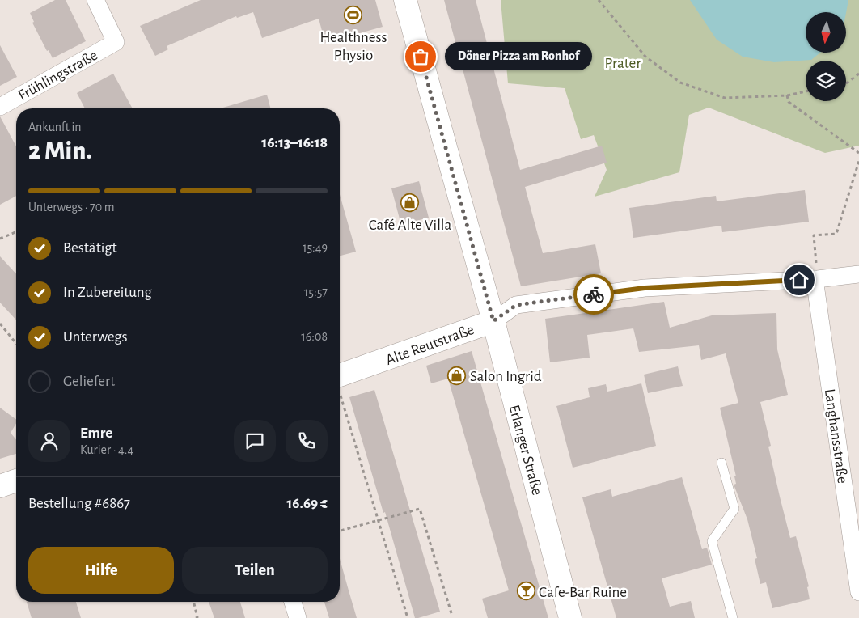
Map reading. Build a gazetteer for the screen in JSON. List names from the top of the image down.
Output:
{
  "streets": {
    "main road": ["Alte Reutstraße", "Erlanger Straße"],
    "street": ["Frühlingstraße", "Langhansstraße"]
  },
  "crossings": [
    ["Alte Reutstraße", "Langhansstraße"],
    ["Alte Reutstraße", "Erlanger Straße"]
  ],
  "parks": ["Prater"],
  "places": {
    "sports": ["Healthness Physio"],
    "other": ["Döner Pizza am Ronhof"],
    "shop": ["Café Alte Villa", "Salon Ingrid"],
    "bar": ["Cafe-Bar Ruine"]
  },
  "north": "bottom",
  "page": {
    "bubble": "Döner Pizza am Ronhof",
    "heading": ["2 Min.", "Ankunft in", "16:13–16:18"],
    "panel": [
      "Emre",
      "Kurier · 4.4",
      "Bestellung #6867",
      "16.69 €"
    ],
    "bar": "Unterwegs · 70 m",
    "list": [
      ["Bestätigt", "15:49"],
      ["In Zubereitung", "15:57"],
      ["Unterwegs", "16:08"],
      "Geliefert"
    ],
    "buttons": ["Hilfe", "Teilen"]
  }
}
